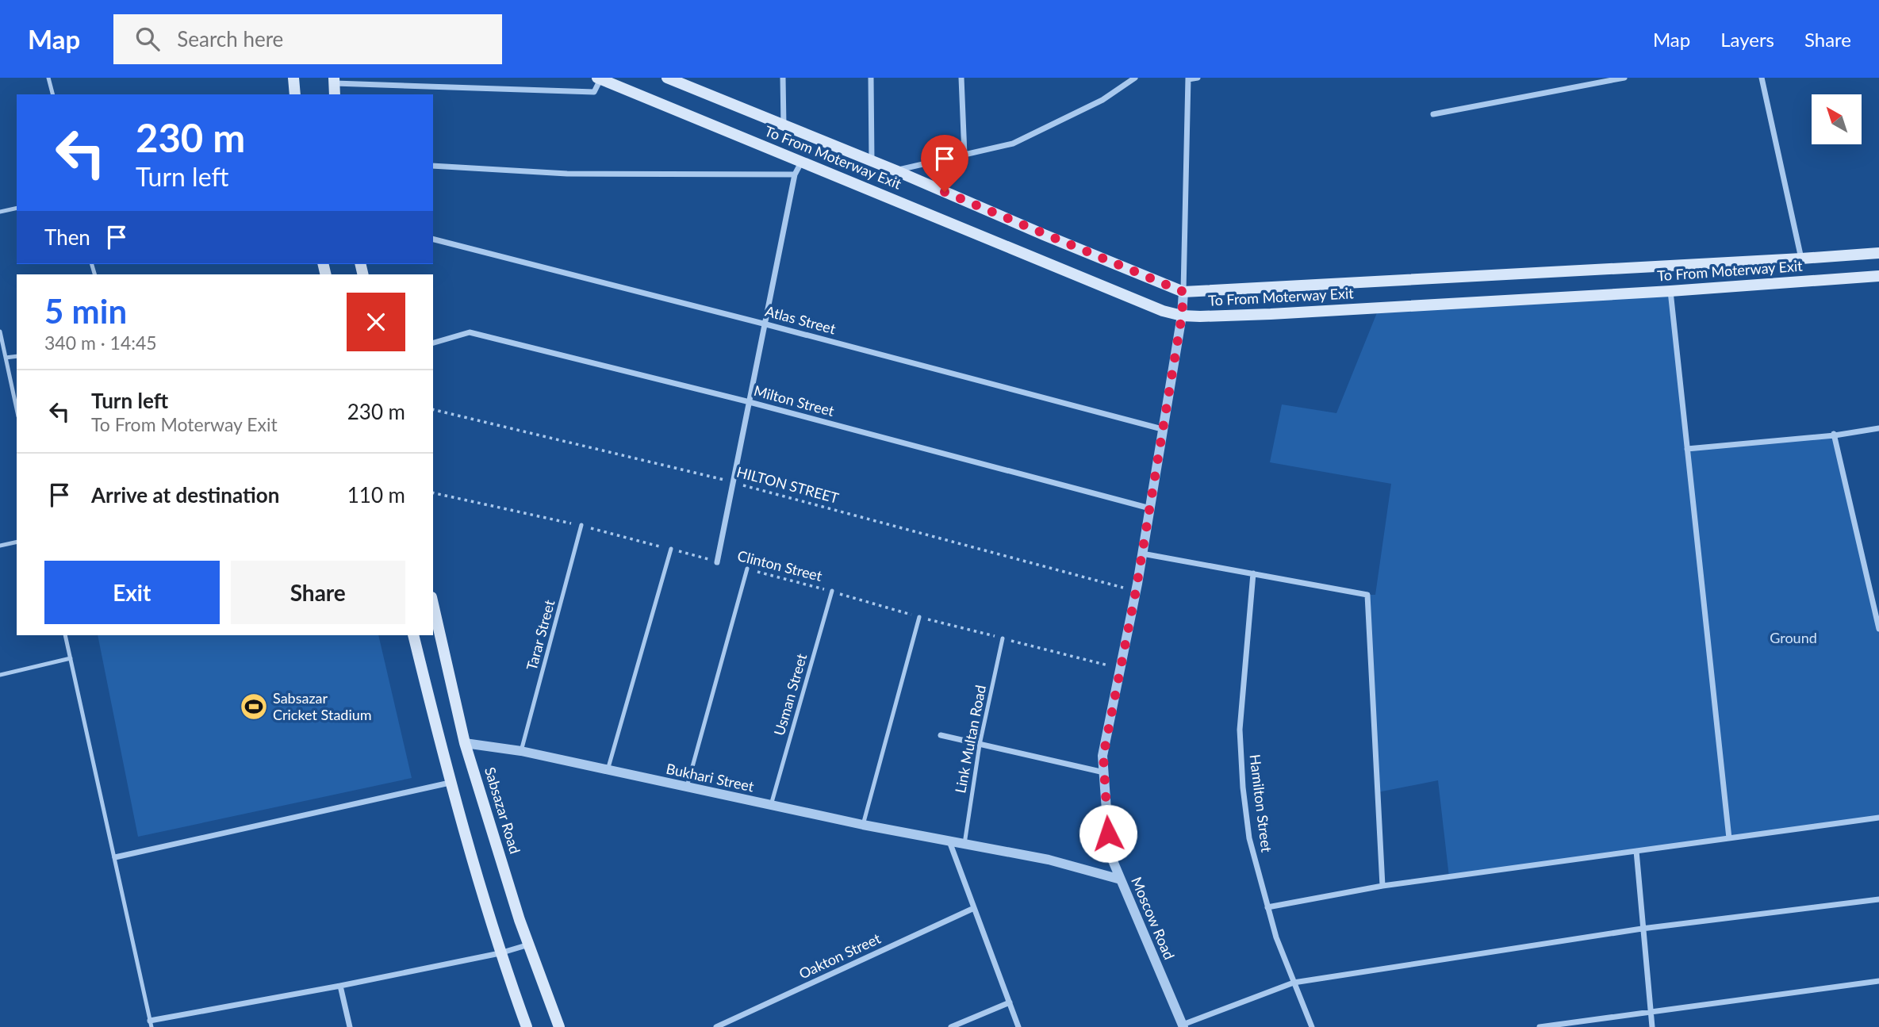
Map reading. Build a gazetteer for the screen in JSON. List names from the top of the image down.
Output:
{
  "streets": {
    "main road": ["To From Moterway Exit", "Sabsazar Road"],
    "street": [
      "Atlas Street",
      "Milton Street",
      "Bukhari Street",
      "Hamilton Street",
      "Moscow Road",
      "Oakton Street"
    ],
    "lane": ["Tarar Street", "Usman Street", "Link Multan Road"],
    "path": ["HILTON STREET", "Clinton Street"]
  },
  "crossings": [
    ["To From Moterway Exit", "Moscow Road"],
    ["Atlas Street", "Moscow Road"],
    ["Milton Street", "Moscow Road"],
    ["HILTON STREET", "Moscow Road"],
    ["Clinton Street", "Tarar Street"],
    ["Clinton Street", "Usman Street"],
    ["Clinton Street", "Link Multan Road"],
    ["Clinton Street", "Moscow Road"],
    ["Tarar Street", "Bukhari Street"],
    ["Usman Street", "Bukhari Street"],
    ["Link Multan Road", "Bukhari Street"],
    ["Bukhari Street", "Sabsazar Road"],
    ["Bukhari Street", "Moscow Road"]
  ],
  "parks": ["Ground"],
  "places": {
    "sports": ["Sabsazar Cricket Stadium"]
  },
  "north": "top left",
  "page": {
    "header": "Map",
    "search": "Search here",
    "nav": ["Map", "Layers", "Share"],
    "turn": ["230 m", "Turn left"],
    "then": "Then",
    "heading": ["5 min", "340 m · 14:45"],
    "list": [
      {
        "name": "Turn left",
        "note": "To From Moterway Exit",
        "value": "230 m"
      },
      {
        "name": "Arrive at destination",
        "value": "110 m"
      }
    ],
    "buttons": ["Exit", "Share"]
  }
}
